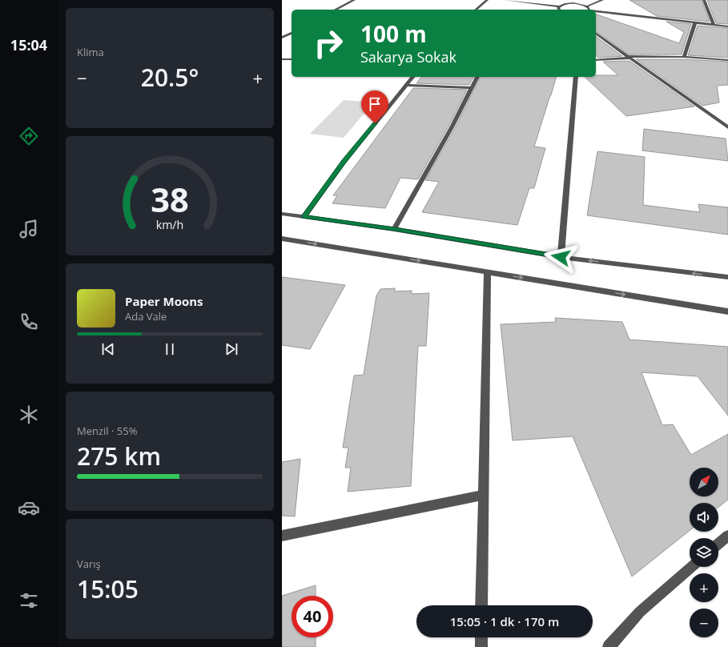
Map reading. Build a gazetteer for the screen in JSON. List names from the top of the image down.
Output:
{
  "north": "top right",
  "page": {
    "tabs": "15:04",
    "tile": [
      "Klima",
      ["Menzil · 55%", "275 km"],
      ["Varış", "15:05"]
    ],
    "turn": ["100 m", "Sakarya Sokak"],
    "heat": ["−", "20.5°", "+"],
    "song": ["Paper Moons", "Ada Vale"],
    "map_buttons": ["+", "−"],
    "limit": "40",
    "trip": "15:05 · 1 dk · 170 m",
    "gauge": ["38", "km/h"]
  }
}
